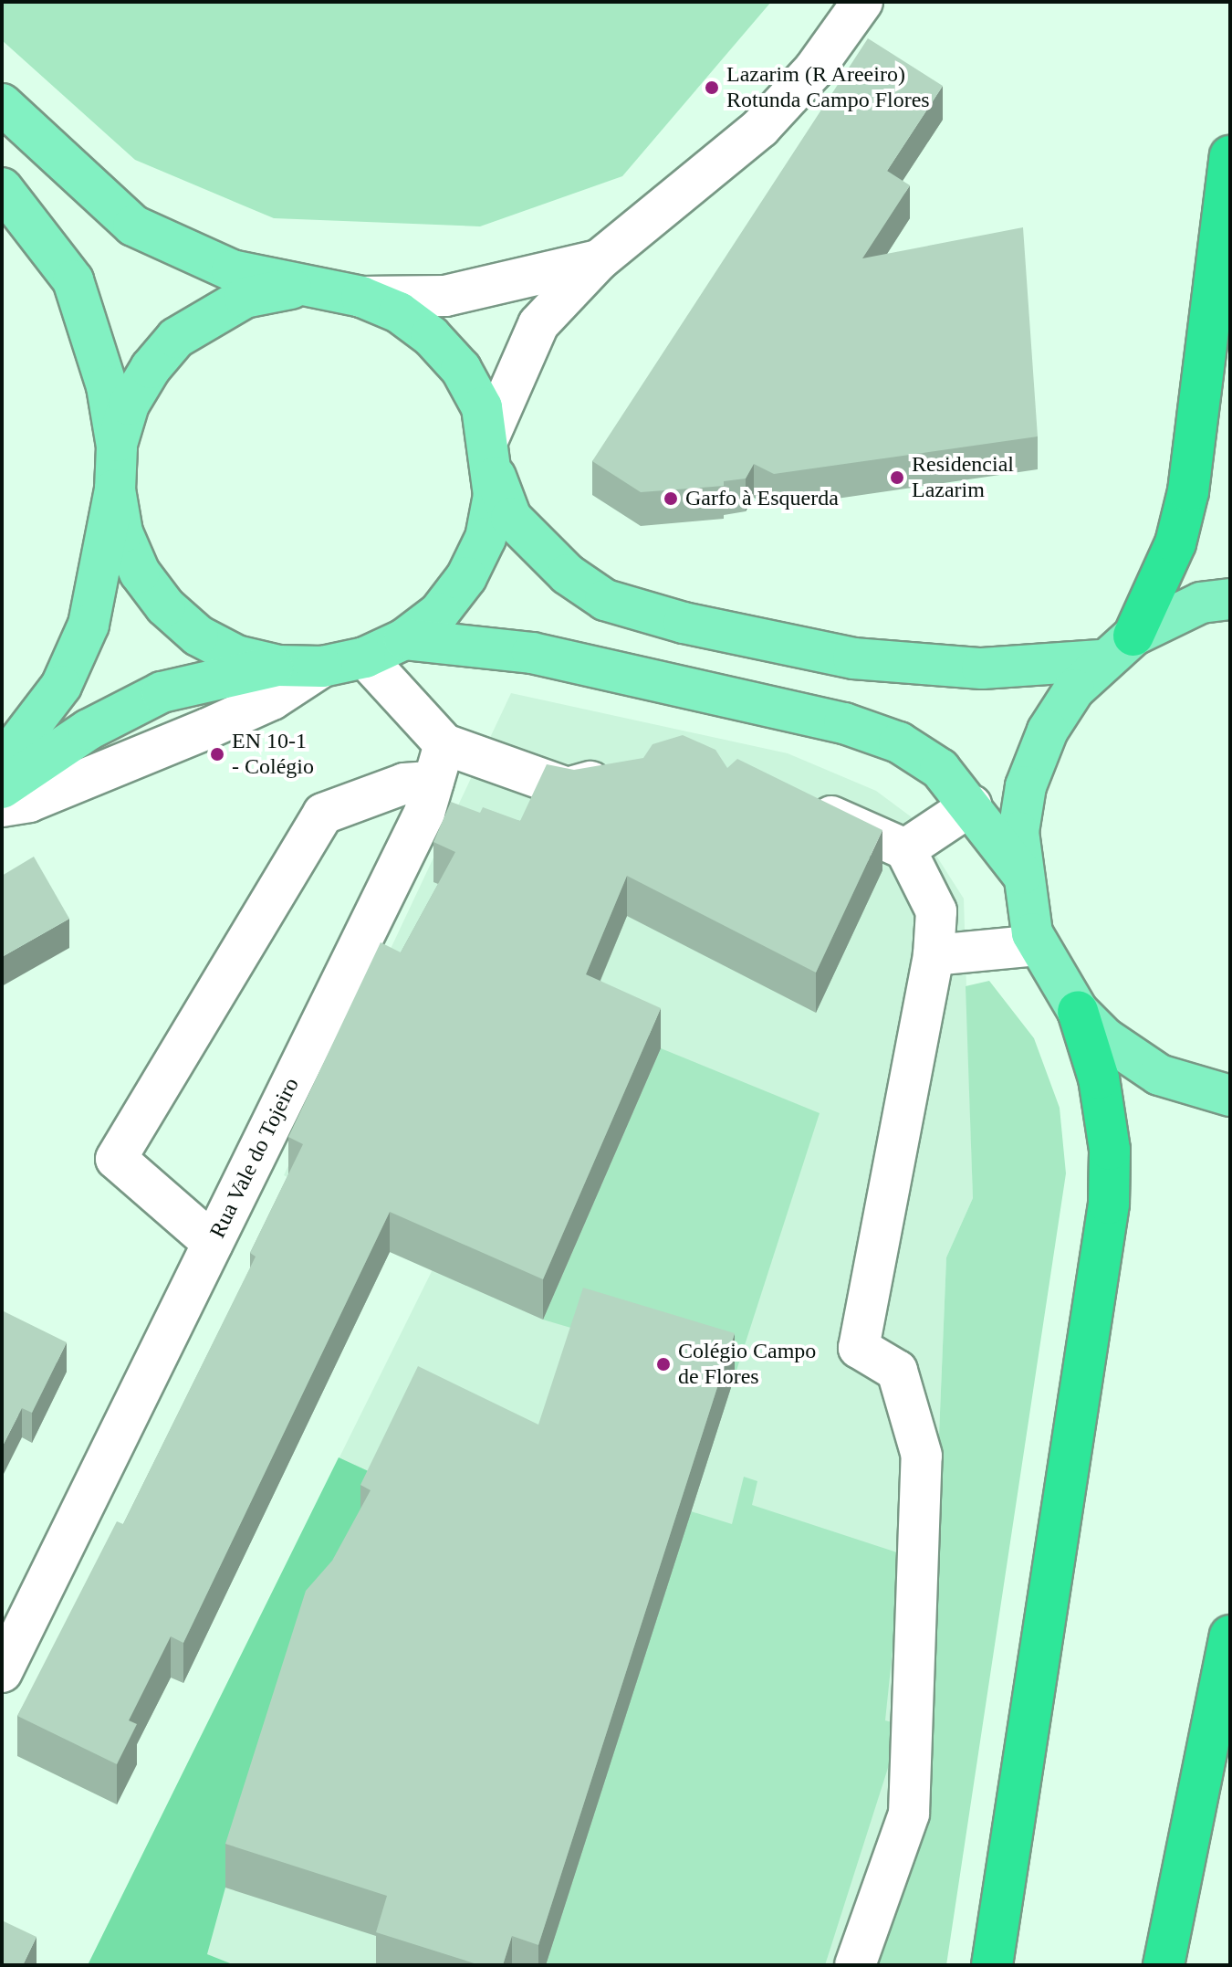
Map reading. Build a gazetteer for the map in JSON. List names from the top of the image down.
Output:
{
  "streets": {
    "street": ["Rua Vale do Tojeiro"]
  },
  "places": [
    "Lazarim (R Areeiro) Rotunda Campo Flores",
    "Residencial Lazarim",
    "Garfo à Esquerda",
    "EN 10-1 - Colégio",
    "Colégio Campo de Flores"
  ]
}
